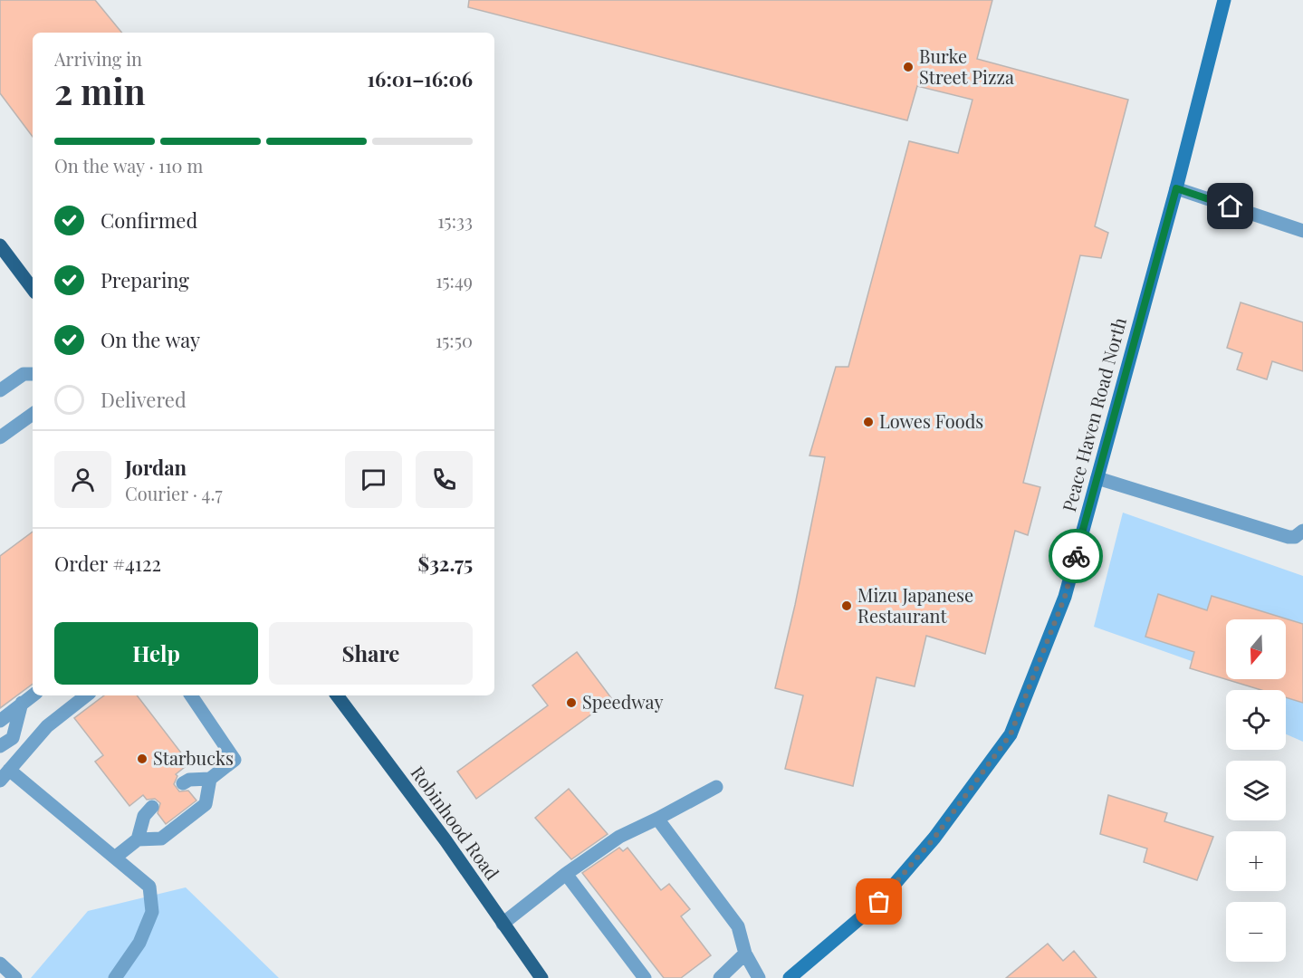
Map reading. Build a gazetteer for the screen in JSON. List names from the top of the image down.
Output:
{
  "streets": {
    "main road": ["Peace Haven Road North", "Robinhood Road"]
  },
  "places": [
    "Burke Street Pizza",
    "Lowes Foods",
    "Mizu Japanese Restaurant",
    "Speedway",
    "Starbucks"
  ],
  "north": "bottom",
  "page": {
    "heading": ["2 min", "Arriving in", "16:01–16:06"],
    "panel": [
      "Jordan",
      "Courier · 4.7",
      "Order #4122",
      "$32.75"
    ],
    "bar": "On the way · 110 m",
    "list": [
      ["Confirmed", "15:33"],
      ["Preparing", "15:49"],
      ["On the way", "15:50"],
      "Delivered"
    ],
    "buttons": ["Help", "Share"],
    "map_buttons": ["+", "−"]
  }
}
